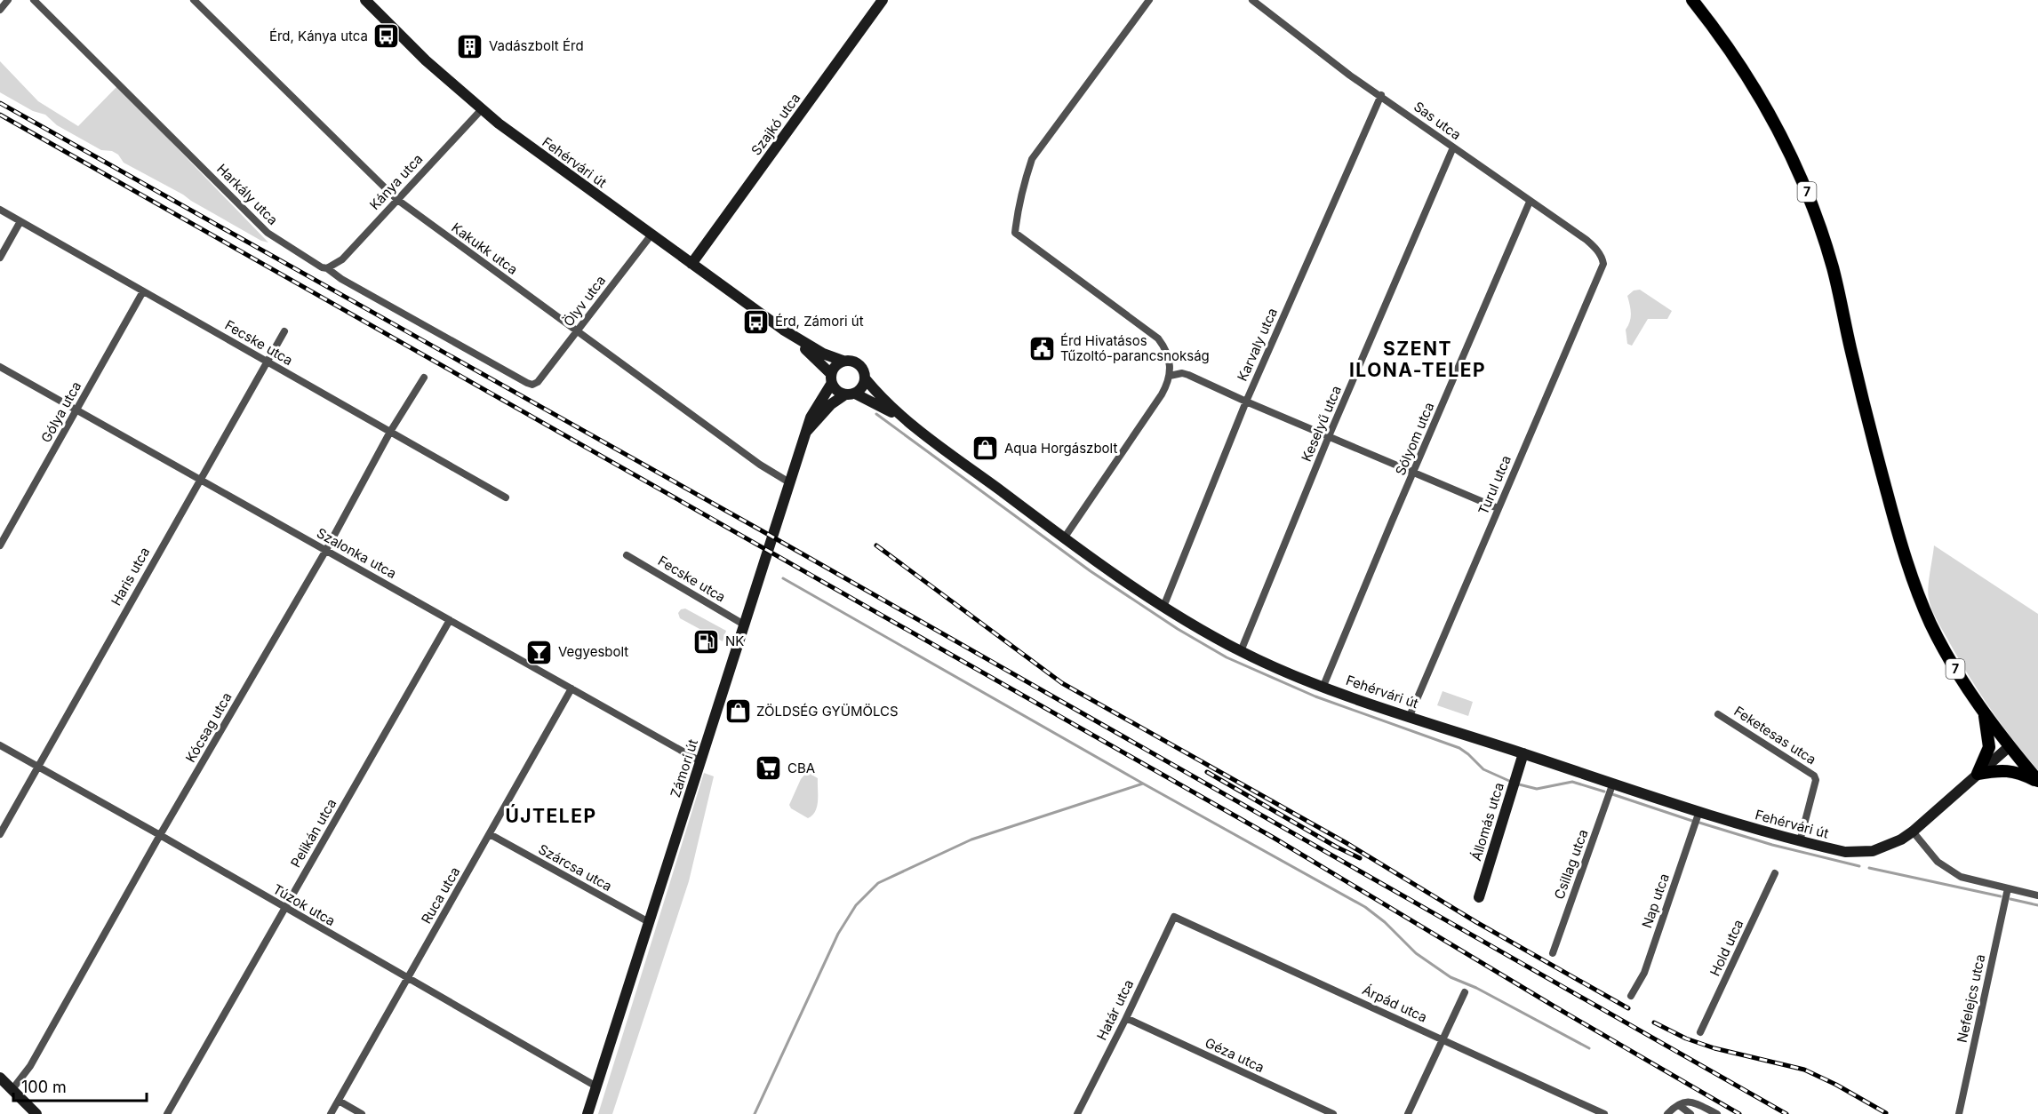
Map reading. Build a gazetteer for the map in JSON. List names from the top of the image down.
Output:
{
  "streets": {
    "main road": [
      "Szajkó utca",
      "Fehérvári út",
      "7",
      "Zámori út",
      "Állomás utca"
    ],
    "street": [
      "Sas utca",
      "Kánya utca",
      "Harkály utca",
      "Kakukk utca",
      "Ölyv utca",
      "Fecske utca",
      "Karvaly utca",
      "Gólya utca",
      "Keselyű utca",
      "Sólyom utca",
      "Turul utca",
      "Szalonka utca",
      "Haris utca",
      "Kócsag utca",
      "Feketesas utca",
      "Pelikán utca",
      "Csillag utca",
      "Szárcsa utca",
      "Ruca utca",
      "Nap utca",
      "Túzok utca",
      "Hold utca",
      "Nefelejcs utca",
      "Árpád utca",
      "Határ utca",
      "Géza utca"
    ]
  },
  "crossings": [
    ["Sas utca", "Karvaly utca"],
    ["Sas utca", "Keselyű utca"],
    ["Sas utca", "Sólyom utca"],
    ["Sas utca", "Turul utca"],
    ["Szajkó utca", "Fehérvári út"],
    ["Fehérvári út", "Kánya utca"],
    ["Fehérvári út", "7"],
    ["Fehérvári út", "Ölyv utca"],
    ["Fehérvári út", "Karvaly utca"],
    ["Fehérvári út", "Keselyű utca"],
    ["Fehérvári út", "Sólyom utca"],
    ["Fehérvári út", "Turul utca"],
    ["Fehérvári út", "Feketesas utca"],
    ["Fehérvári út", "Zámori út"],
    ["Fehérvári út", "Állomás utca"],
    ["Fehérvári út", "Csillag utca"],
    ["Fehérvári út", "Nap utca"],
    ["Kánya utca", "Harkály utca"],
    ["Kánya utca", "Kakukk utca"],
    ["Harkály utca", "Ölyv utca"],
    ["Kakukk utca", "Ölyv utca"],
    ["Kakukk utca", "Zámori út"],
    ["Fecske utca", "Gólya utca"],
    ["Fecske utca", "Haris utca"],
    ["Fecske utca", "Kócsag utca"],
    ["Fecske utca", "Zámori út"],
    ["Gólya utca", "Szalonka utca"],
    ["Szalonka utca", "Haris utca"],
    ["Szalonka utca", "Kócsag utca"],
    ["Szalonka utca", "Zámori út"],
    ["Szalonka utca", "Pelikán utca"],
    ["Szalonka utca", "Ruca utca"],
    ["Haris utca", "Túzok utca"],
    ["Kócsag utca", "Túzok utca"],
    ["Zámori út", "Szárcsa utca"],
    ["Zámori út", "Túzok utca"],
    ["Pelikán utca", "Túzok utca"],
    ["Szárcsa utca", "Ruca utca"],
    ["Ruca utca", "Túzok utca"],
    ["Árpád utca", "Határ utca"],
    ["Határ utca", "Géza utca"]
  ],
  "districts": ["SZENT ILONA-TELEP", "ÚJTELEP"],
  "places": {
    "bus stop": ["Érd, Kánya utca", "Érd, Zámori út"],
    "building": ["Vadászbolt Érd"],
    "public building": ["Érd Hivatásos Tűzoltó-parancsnokság"],
    "shop": ["Aqua Horgászbolt", "ZÖLDSÉG GYÜMÖLCS"],
    "fuel station": ["NK"],
    "bar": ["Vegyesbolt"],
    "supermarket": ["CBA"]
  },
  "scale_bar": "100 m"
}
